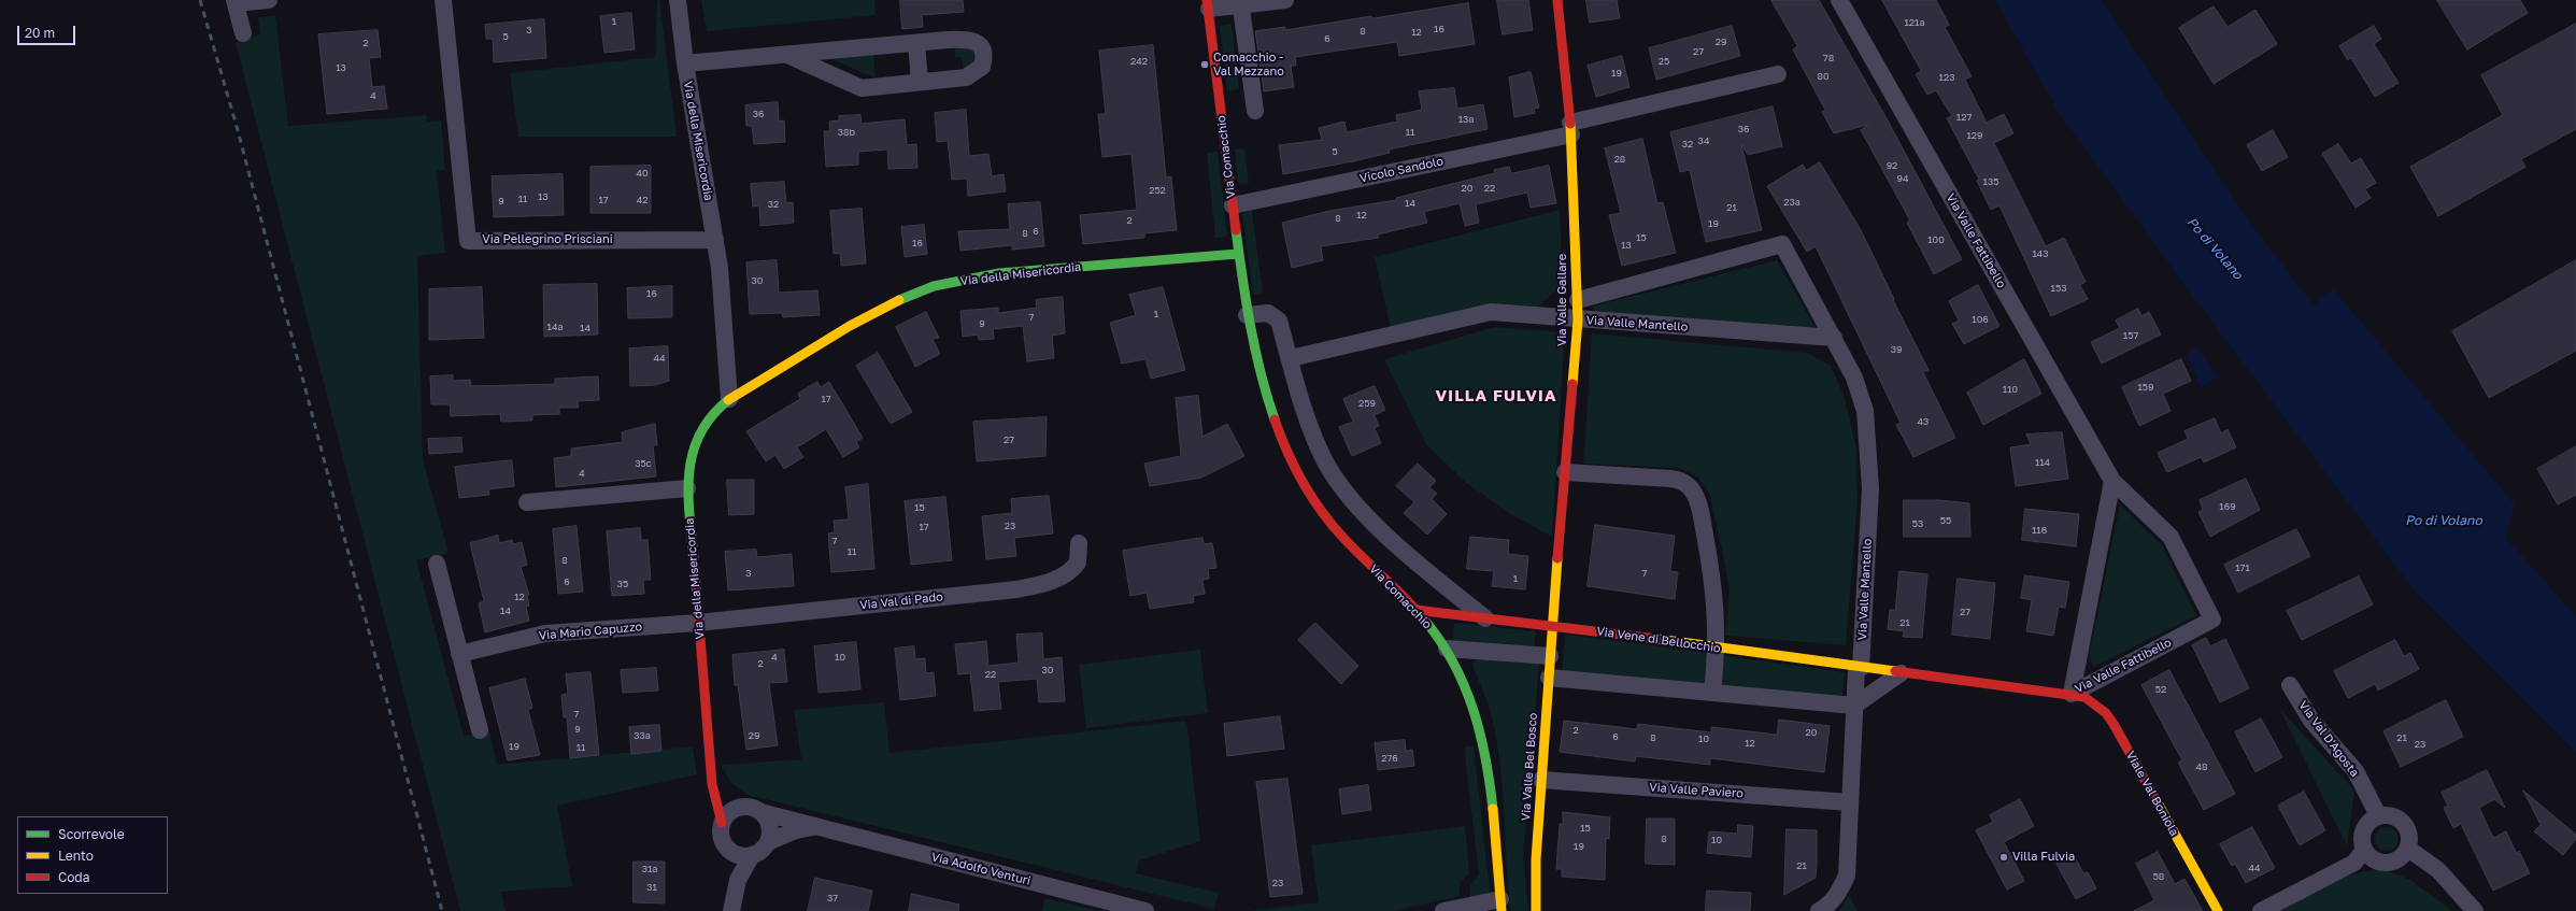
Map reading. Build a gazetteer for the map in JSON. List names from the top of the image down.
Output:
{
  "streets": {
    "street": [
      "Via della Misericordia",
      "Via Comacchio",
      "Vicolo Sandolo",
      "Via Pellegrino Prisciani",
      "Via Valle Fattibello",
      "Via Valle Gallare",
      "Via Valle Mantello",
      "Via Val di Pado",
      "Via Mario Capuzzo",
      "Via Vene di Bellocchio",
      "Via Val D'Agosta",
      "Via Valle Bel Bosco",
      "Via Valle Paviero",
      "Viale Val Boniola",
      "Via Adolfo Venturi"
    ]
  },
  "crossings": [
    ["Via della Misericordia", "Via Comacchio"],
    ["Via della Misericordia", "Via Pellegrino Prisciani"],
    ["Via della Misericordia", "Via Val di Pado"],
    ["Via della Misericordia", "Via Mario Capuzzo"],
    ["Via della Misericordia", "Via Adolfo Venturi"],
    ["Via Comacchio", "Vicolo Sandolo"],
    ["Via Comacchio", "Via Vene di Bellocchio"],
    ["Vicolo Sandolo", "Via Valle Gallare"],
    ["Via Valle Fattibello", "Via Vene di Bellocchio"],
    ["Via Valle Fattibello", "Viale Val Boniola"],
    ["Via Valle Gallare", "Via Valle Mantello"],
    ["Via Valle Gallare", "Via Vene di Bellocchio"],
    ["Via Valle Gallare", "Via Valle Bel Bosco"],
    ["Via Valle Mantello", "Via Vene di Bellocchio"],
    ["Via Val di Pado", "Via Mario Capuzzo"],
    ["Via Vene di Bellocchio", "Via Valle Bel Bosco"],
    ["Via Vene di Bellocchio", "Viale Val Boniola"],
    ["Via Valle Bel Bosco", "Via Valle Paviero"]
  ],
  "districts": ["VILLA FULVIA"],
  "water": ["Po di Volano"],
  "places": ["Comacchio - Val Mezzano", "Villa Fulvia"],
  "house_numbers": [
    "1",
    "121a",
    "16",
    "3",
    "8",
    "12",
    "5",
    "6",
    "29",
    "2",
    "27",
    "78",
    "242",
    "25",
    "13",
    "19",
    "80",
    "123",
    "4",
    "36",
    "127",
    "13a",
    "36",
    "38b",
    "11",
    "129",
    "34",
    "32",
    "5",
    "28",
    "92",
    "40",
    "94",
    "135",
    "20",
    "22",
    "252",
    "13",
    "11",
    "17",
    "42",
    "9",
    "23a",
    "14",
    "32",
    "21",
    "12",
    "8",
    "2",
    "19",
    "6",
    "8",
    "15",
    "100",
    "16",
    "13",
    "143",
    "30",
    "153",
    "16",
    "1",
    "7",
    "106",
    "9",
    "14a",
    "14",
    "157",
    "39",
    "44",
    "159",
    "110",
    "17",
    "259",
    "43",
    "27",
    "114",
    "35c",
    "4",
    "169",
    "15",
    "55",
    "53",
    "23",
    "17",
    "116",
    "7",
    "11",
    "8",
    "171",
    "3",
    "7",
    "1",
    "6",
    "35",
    "12",
    "14",
    "27",
    "21",
    "4",
    "10",
    "2",
    "30",
    "22",
    "52",
    "7",
    "9",
    "2",
    "20",
    "33a",
    "29",
    "6",
    "8",
    "21",
    "10",
    "12",
    "23",
    "19",
    "11",
    "276",
    "48",
    "15",
    "8",
    "10",
    "19",
    "21",
    "44",
    "31a",
    "58",
    "23",
    "31",
    "37"
  ],
  "legend": ["Scorrevole", "Lento", "Coda"],
  "scale_bar": "20 m"
}
